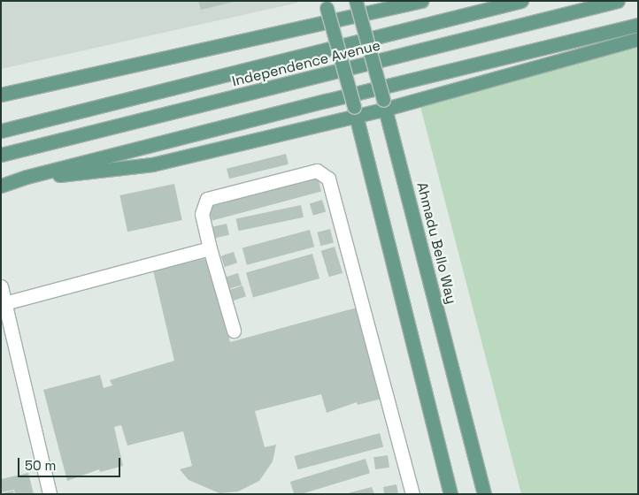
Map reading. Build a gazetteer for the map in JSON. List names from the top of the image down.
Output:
{
  "streets": {
    "main road": ["Independence Avenue", "Ahmadu Bello Way"]
  },
  "scale_bar": "50 m"
}
